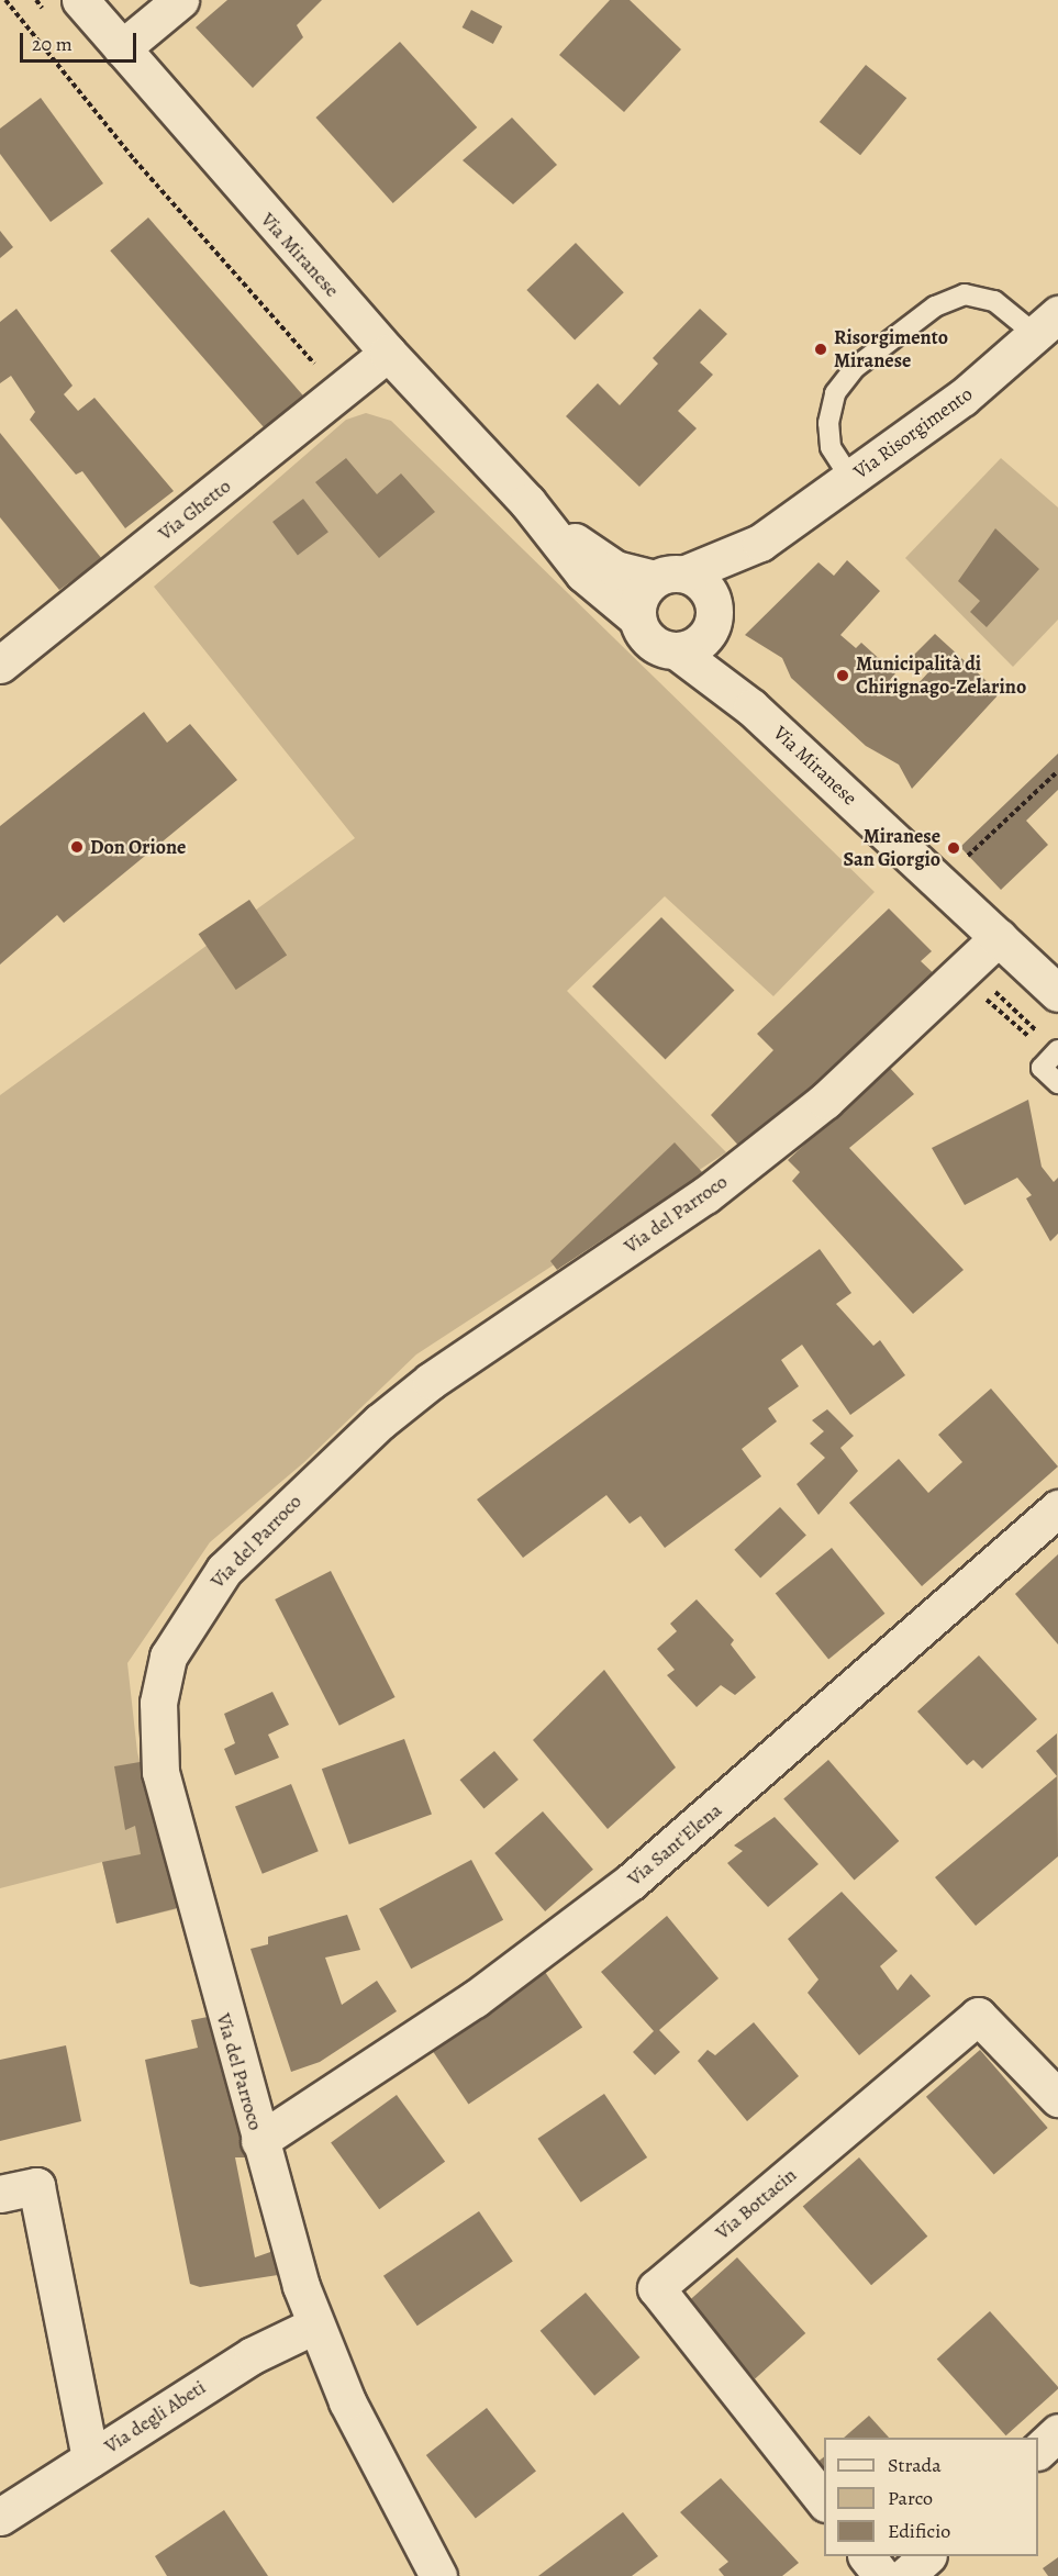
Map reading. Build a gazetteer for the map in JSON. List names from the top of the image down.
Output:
{
  "streets": {
    "street": [
      "Via Miranese",
      "Via Risorgimento",
      "Via Ghetto",
      "Via del Parroco",
      "Via Sant'Elena",
      "Via Bottacin",
      "Via degli Abeti"
    ]
  },
  "crossings": [
    ["Via Miranese", "Via Risorgimento"],
    ["Via Miranese", "Via Ghetto"],
    ["Via Miranese", "Via del Parroco"],
    ["Via del Parroco", "Via Sant'Elena"],
    ["Via del Parroco", "Via degli Abeti"]
  ],
  "places": [
    "Risorgimento Miranese",
    "Municipalità di Chirignago-Zelarino",
    "Don Orione",
    "Miranese San Giorgio"
  ],
  "legend": ["Strada", "Parco", "Edificio"],
  "scale_bar": "20 m"
}
